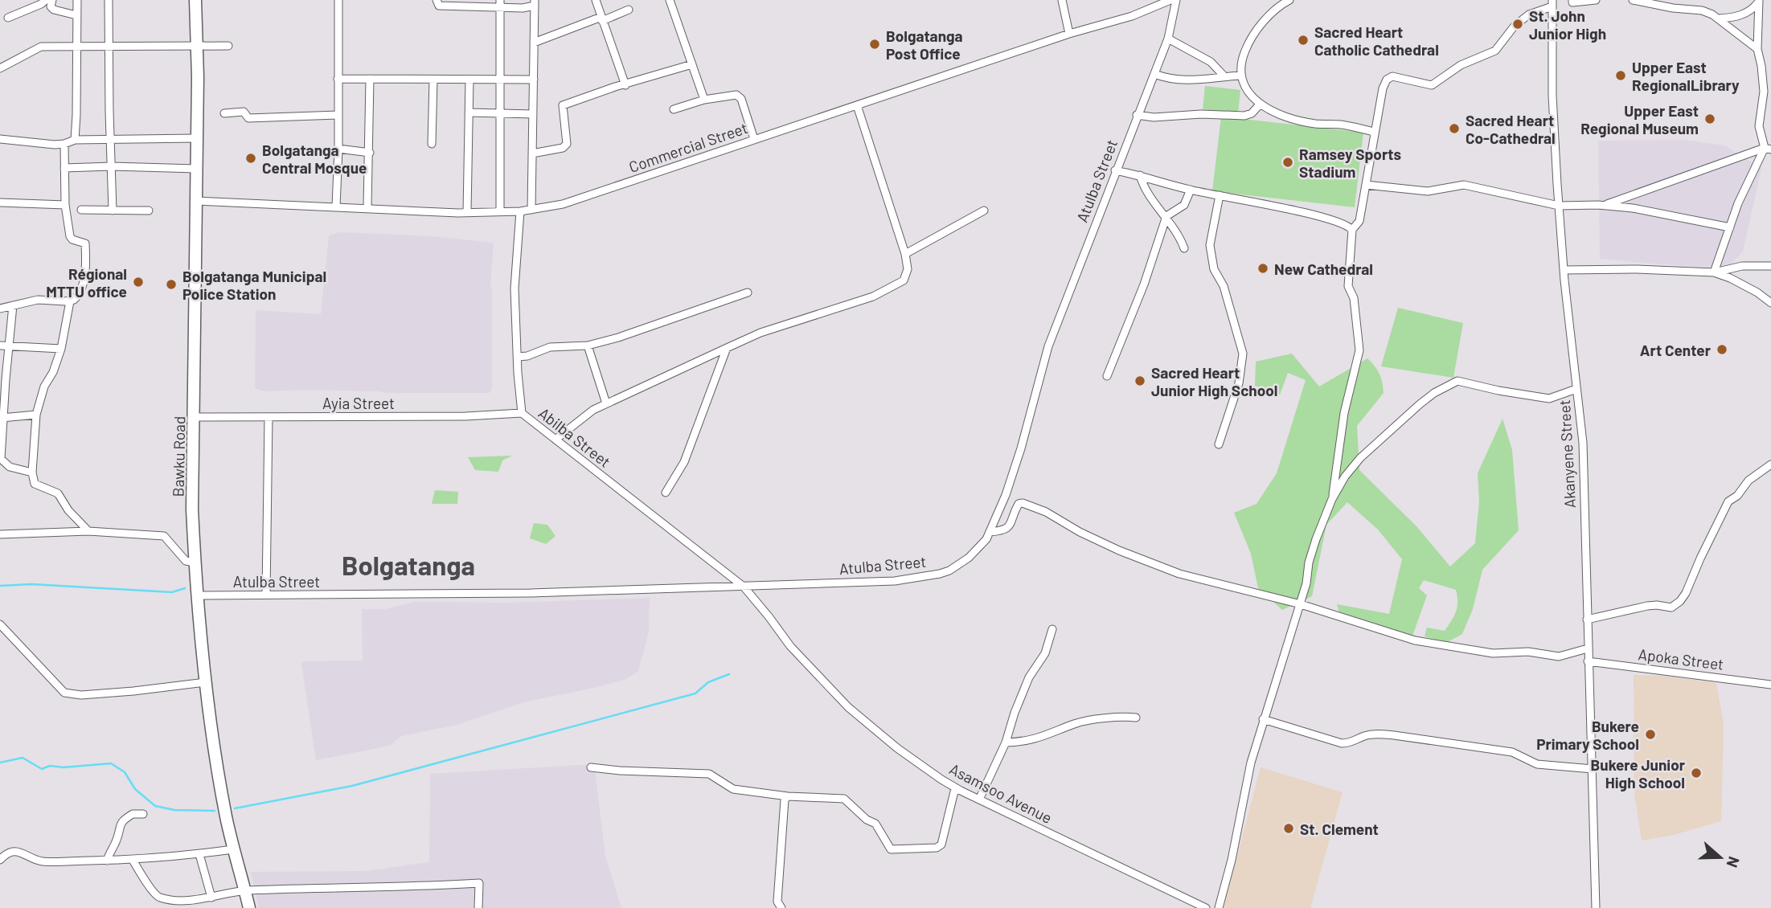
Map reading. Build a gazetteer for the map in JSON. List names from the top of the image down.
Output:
{
  "streets": {
    "highway": ["Bawku Road"],
    "street": [
      "Commercial Street",
      "Atulba Street",
      "Ayia Street",
      "Abilba Street",
      "Akanyene Street",
      "Apoka Street",
      "Asamsoo Avenue"
    ]
  },
  "crossings": [
    ["Commercial Street", "Abilba Street"],
    ["Commercial Street", "Bawku Road"],
    ["Atulba Street", "Abilba Street"],
    ["Atulba Street", "Bawku Road"],
    ["Atulba Street", "Asamsoo Avenue"],
    ["Ayia Street", "Abilba Street"],
    ["Ayia Street", "Bawku Road"],
    ["Abilba Street", "Asamsoo Avenue"],
    ["Akanyene Street", "Apoka Street"]
  ],
  "districts": ["Bolgatanga"],
  "places": [
    "St. John Junior High",
    "Sacred Heart Catholic Cathedral",
    "Bolgatanga Post Office",
    "Upper East RegionalLibrary",
    "Upper East Regional Museum",
    "Sacred Heart Co-Cathedral",
    "Bolgatanga Central Mosque",
    "Ramsey Sports Stadium",
    "New Cathedral",
    "Régional MTTU office",
    "Bolgatanga Municipal Police Station",
    "Art Center",
    "Sacred Heart Junior High School",
    "Bukere Primary School",
    "Bukere Junior High School",
    "St. Clement"
  ],
  "north": "right"
}
